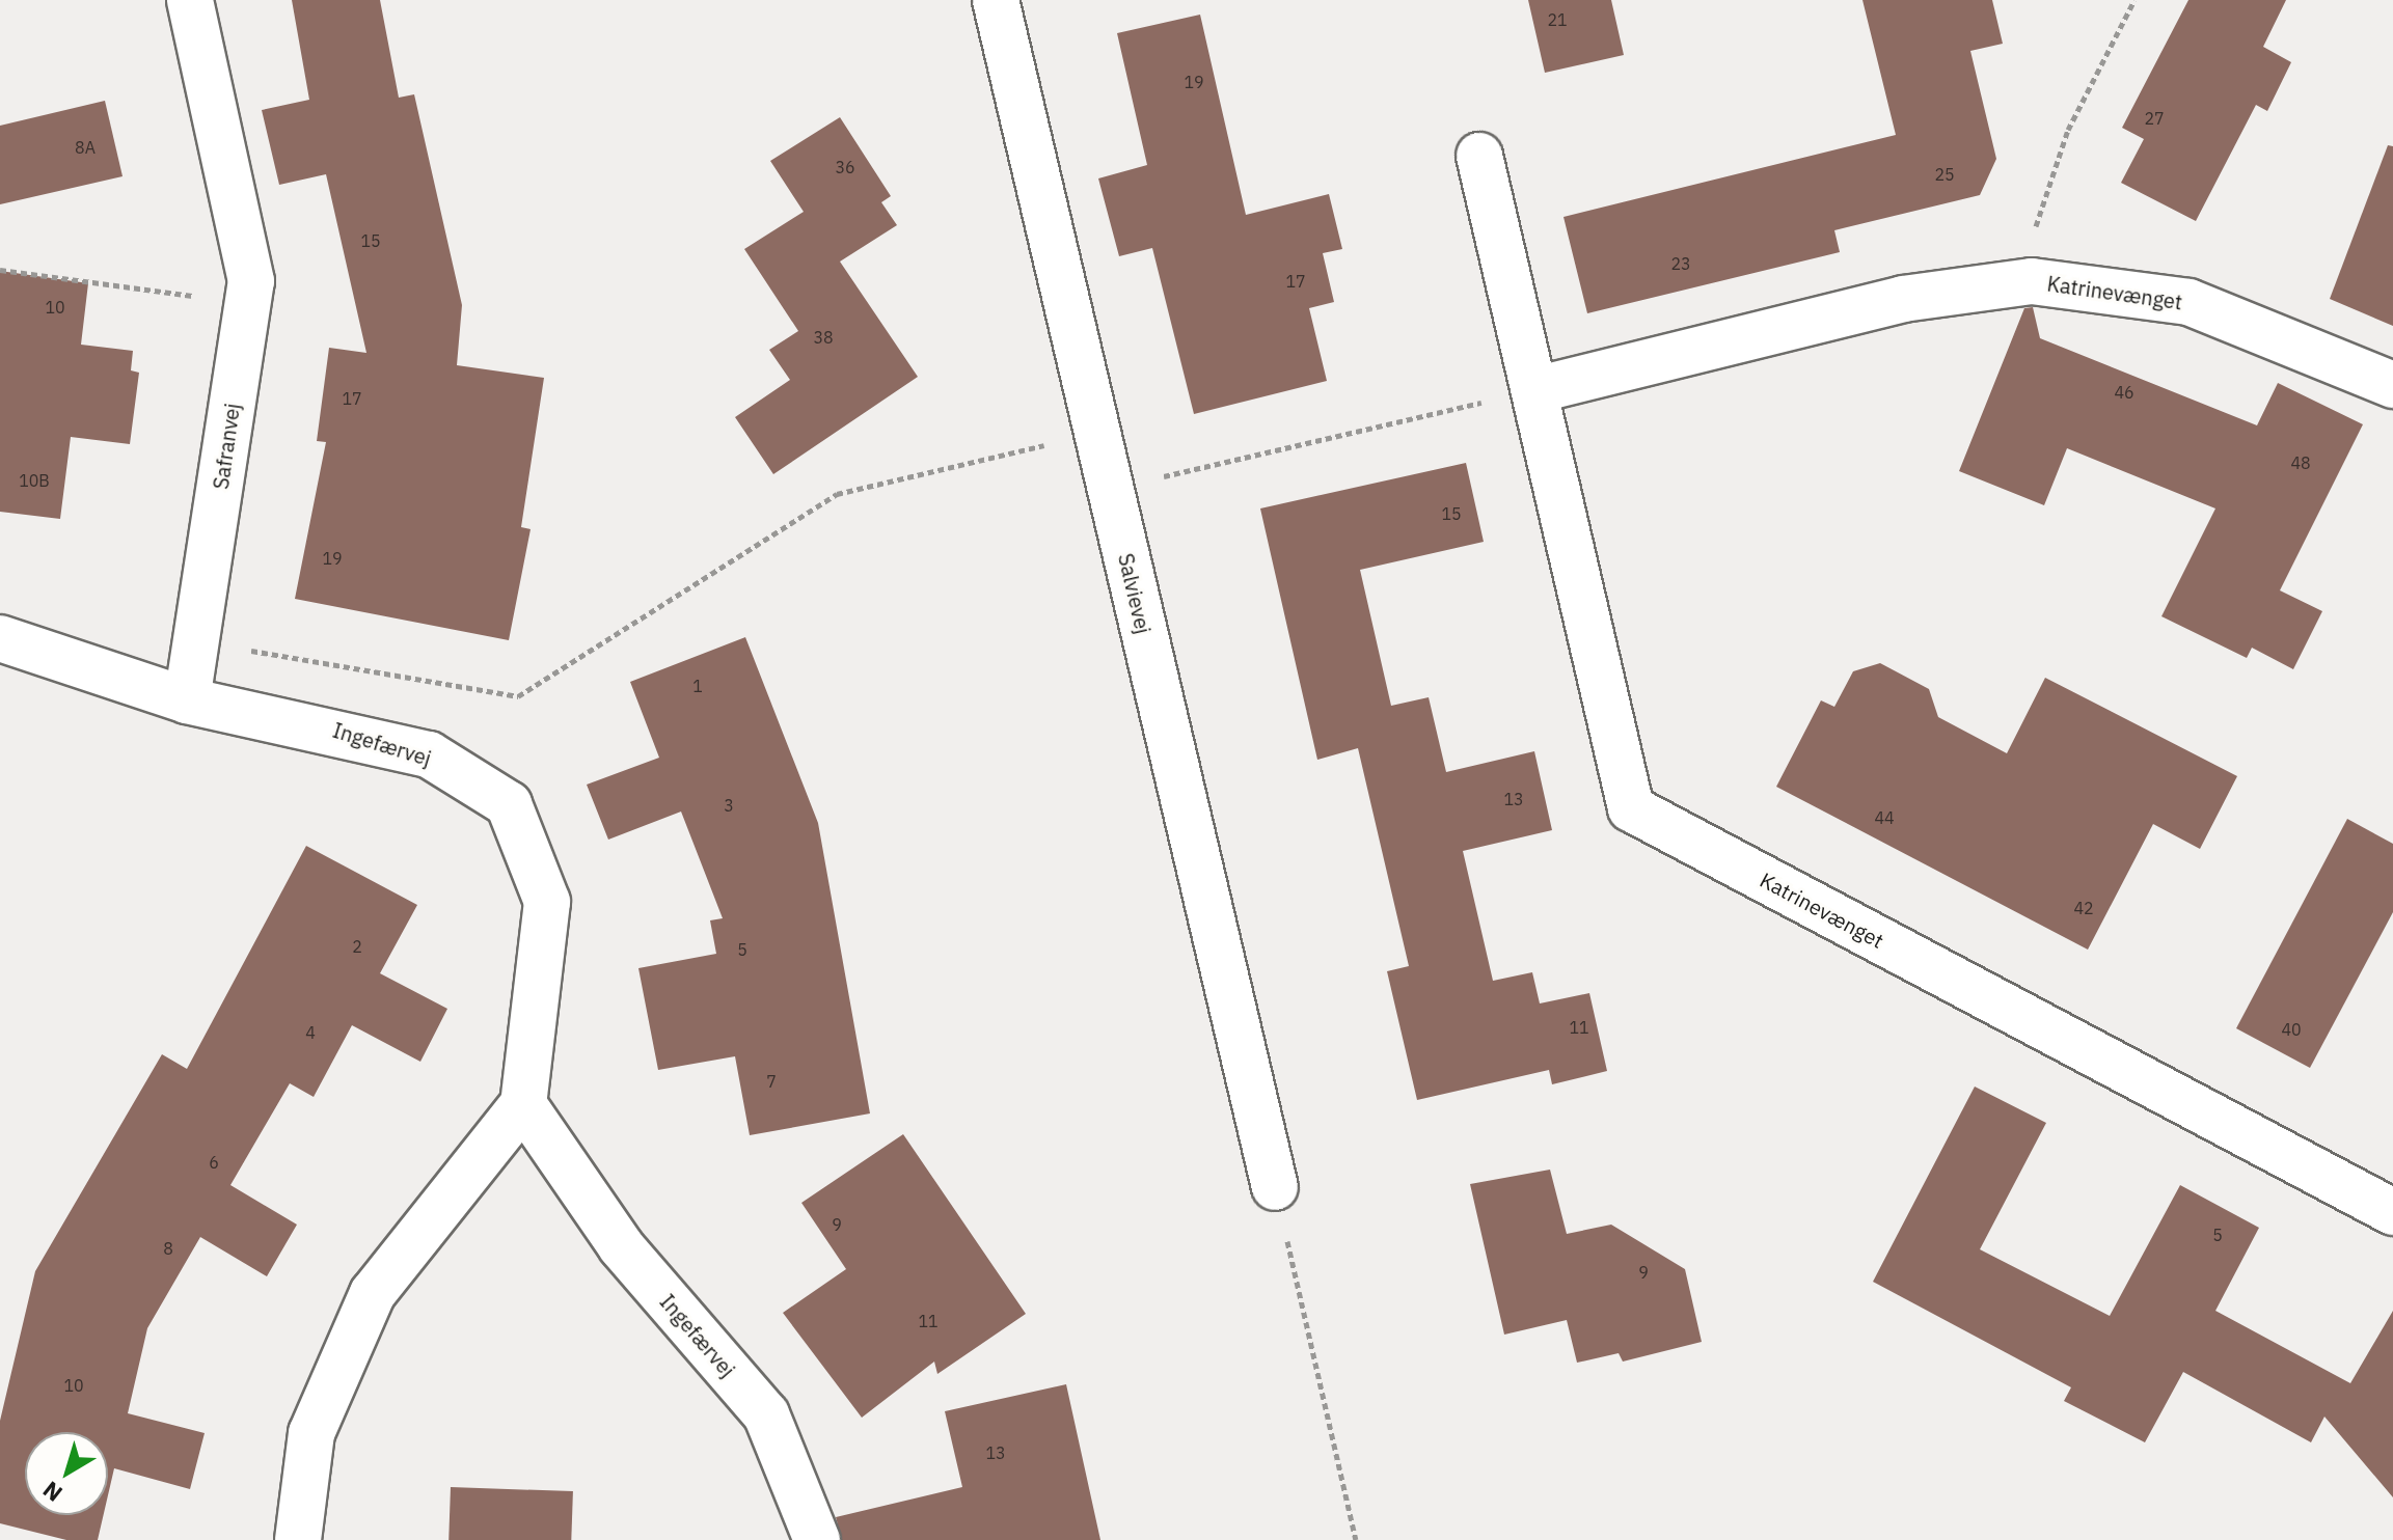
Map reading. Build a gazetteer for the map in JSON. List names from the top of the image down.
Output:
{
  "streets": {
    "street": [
      "Katrinevænget",
      "Safranvej",
      "Salvievej",
      "Ingefærvej"
    ]
  },
  "crossings": [
    ["Safranvej", "Ingefærvej"]
  ],
  "house_numbers": [
    "21",
    "19",
    "27",
    "8A",
    "36",
    "25",
    "15",
    "23",
    "17",
    "10",
    "38",
    "46",
    "17",
    "48",
    "10B",
    "15",
    "19",
    "1",
    "13",
    "3",
    "44",
    "42",
    "2",
    "5",
    "11",
    "40",
    "4",
    "7",
    "6",
    "9",
    "5",
    "8",
    "9",
    "11",
    "10",
    "13"
  ],
  "north": "bottom left"
}
